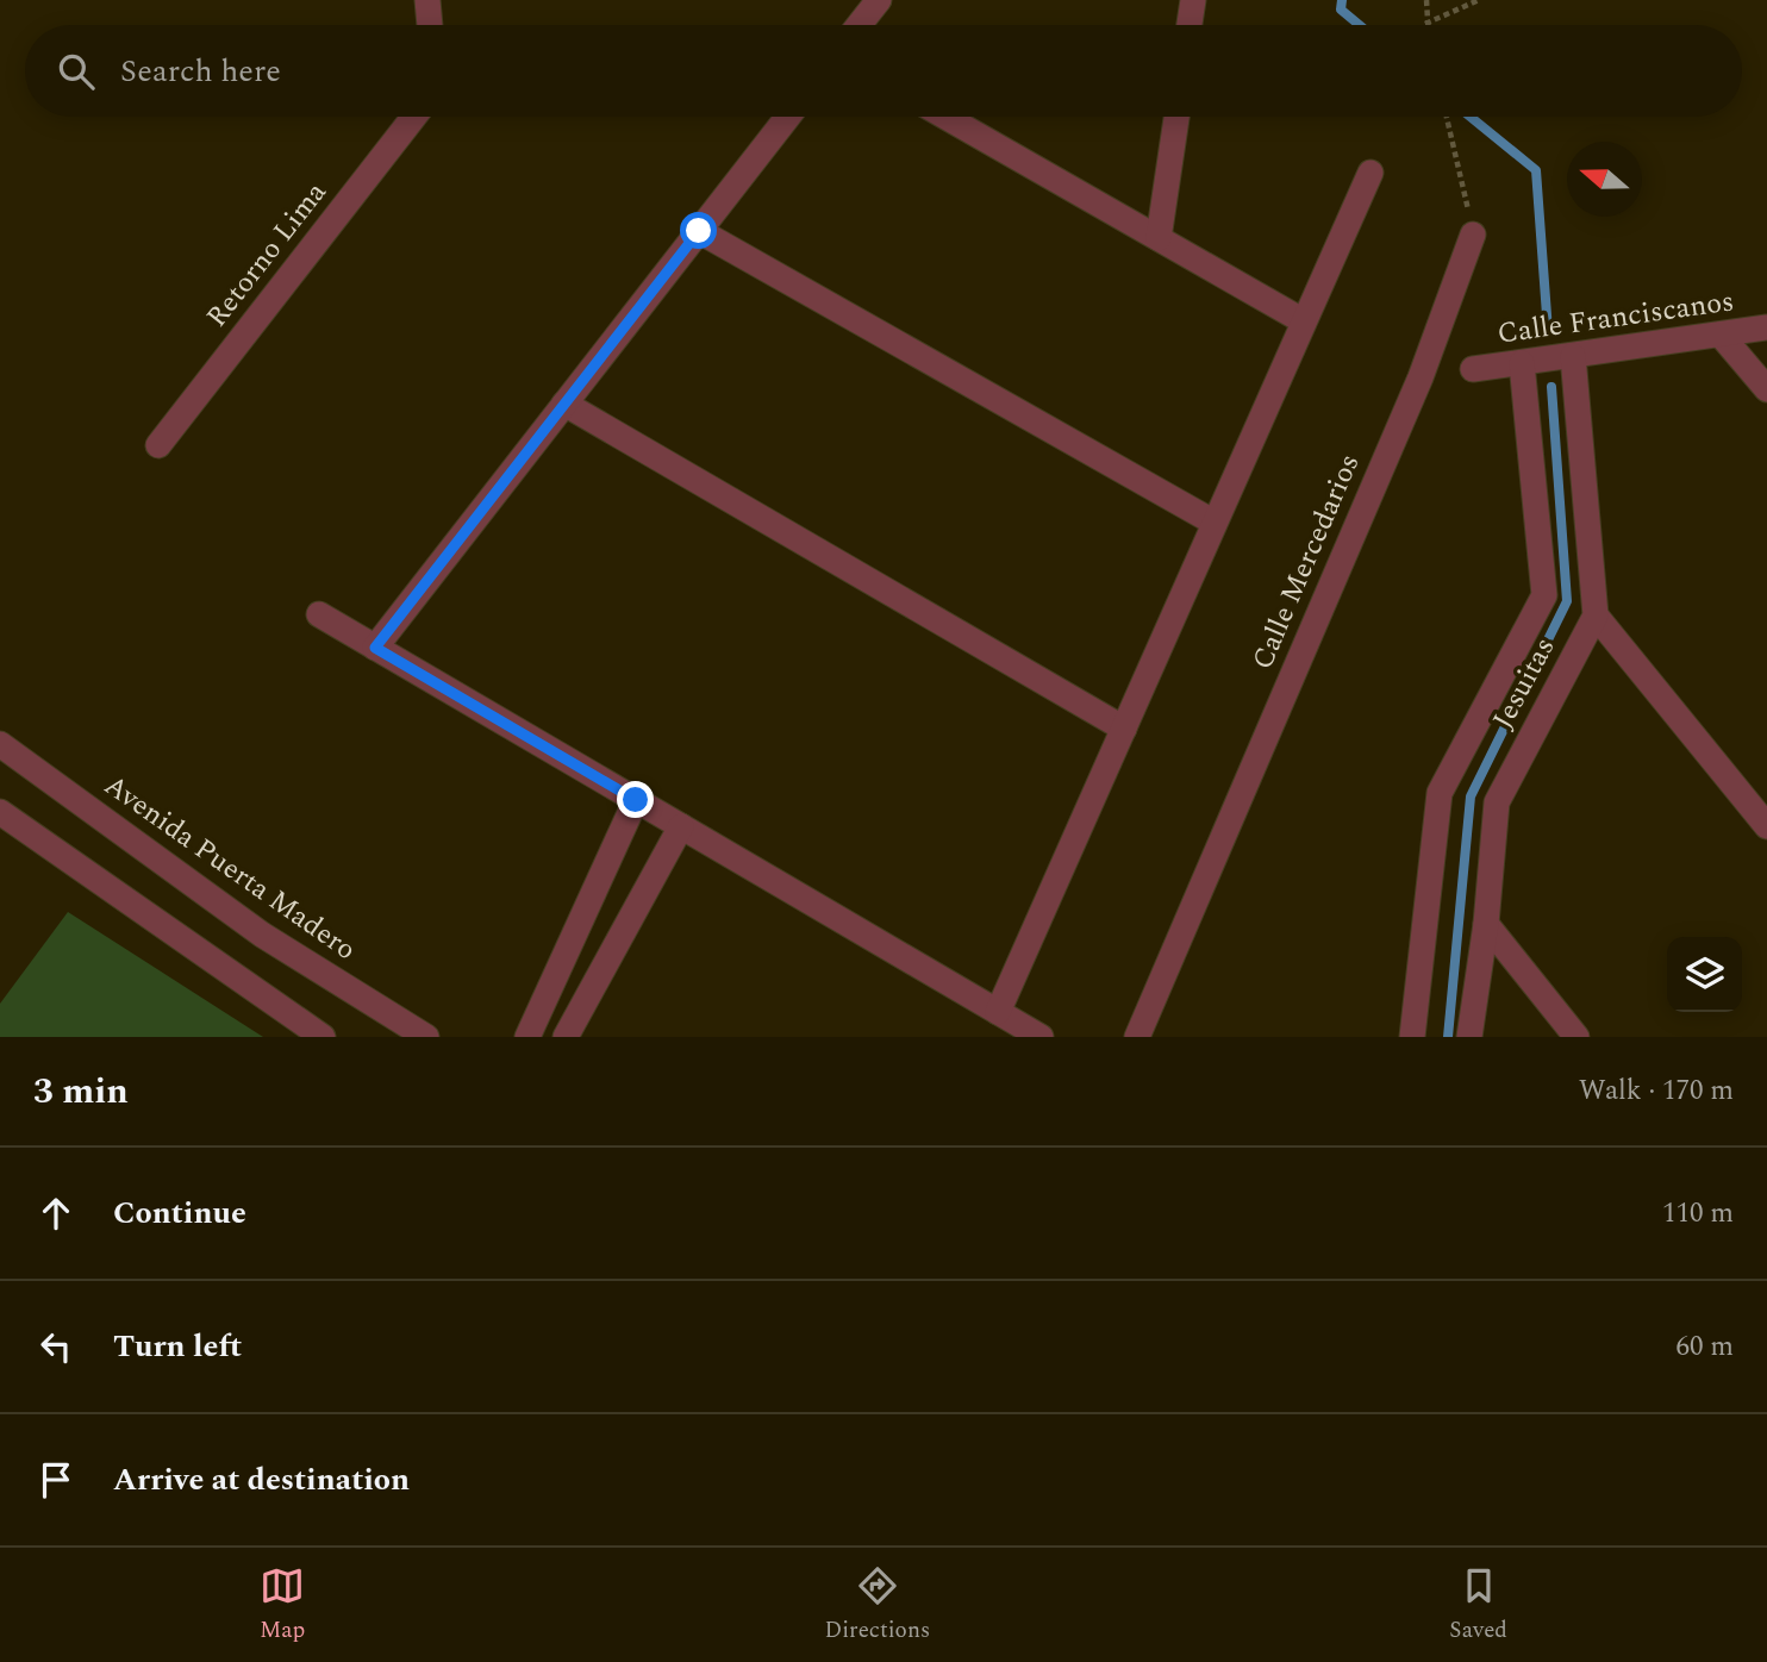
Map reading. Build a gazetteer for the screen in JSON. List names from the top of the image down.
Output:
{
  "streets": {
    "street": [
      "Retorno Lima",
      "Calle Franciscanos",
      "Calle Mercedarios",
      "Jesuitas",
      "Avenida Puerta Madero"
    ]
  },
  "crossings": [
    ["Calle Franciscanos", "Jesuitas"]
  ],
  "north": "left",
  "page": {
    "search": "Search here",
    "heading": ["3 min", "Walk · 170 m"],
    "list": [
      ["Continue", "110 m"],
      ["Turn left", "60 m"],
      "Arrive at destination"
    ],
    "nav": ["Map", "Directions", "Saved"]
  }
}
